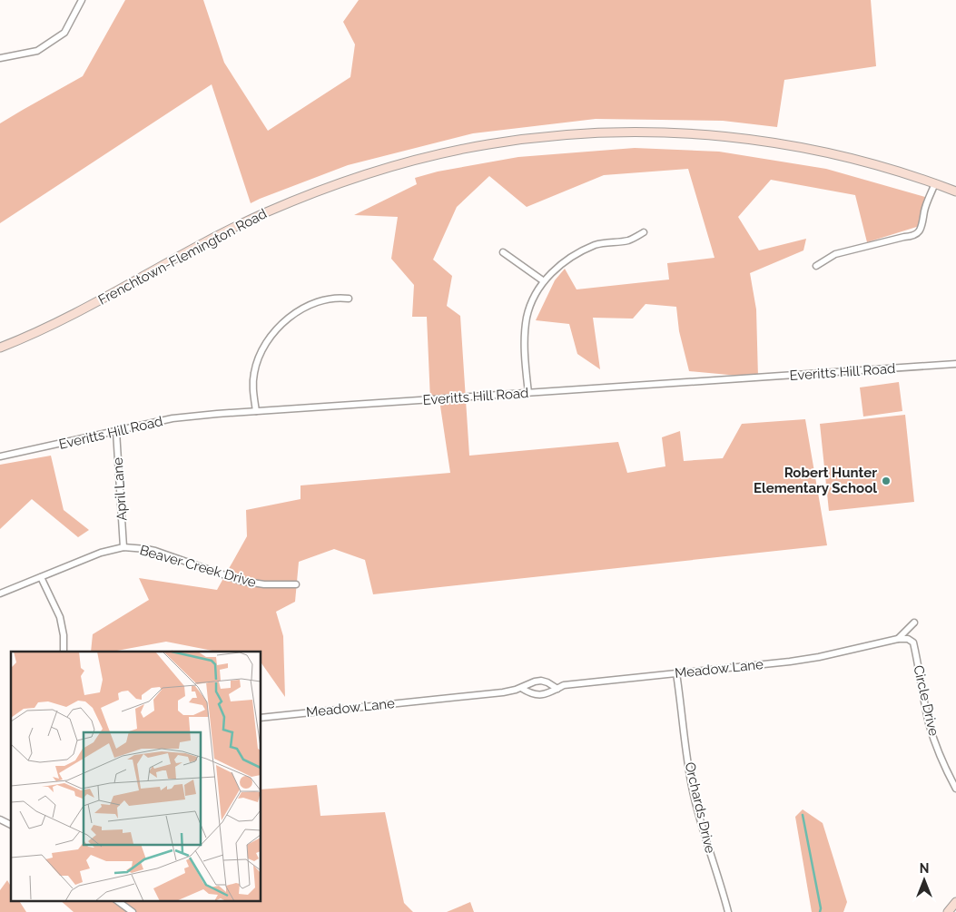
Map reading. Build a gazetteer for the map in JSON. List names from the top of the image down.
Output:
{
  "streets": {
    "main road": ["Frenchtown-Flemington Road"],
    "street": [
      "Everitts Hill Road",
      "April Lane",
      "Beaver Creek Drive",
      "Meadow Lane",
      "Circle Drive",
      "Orchards Drive"
    ]
  },
  "crossings": [
    ["Everitts Hill Road", "April Lane"],
    ["April Lane", "Beaver Creek Drive"],
    ["Meadow Lane", "Circle Drive"],
    ["Meadow Lane", "Orchards Drive"]
  ],
  "places": ["Robert Hunter Elementary School"],
  "north": "top"
}
